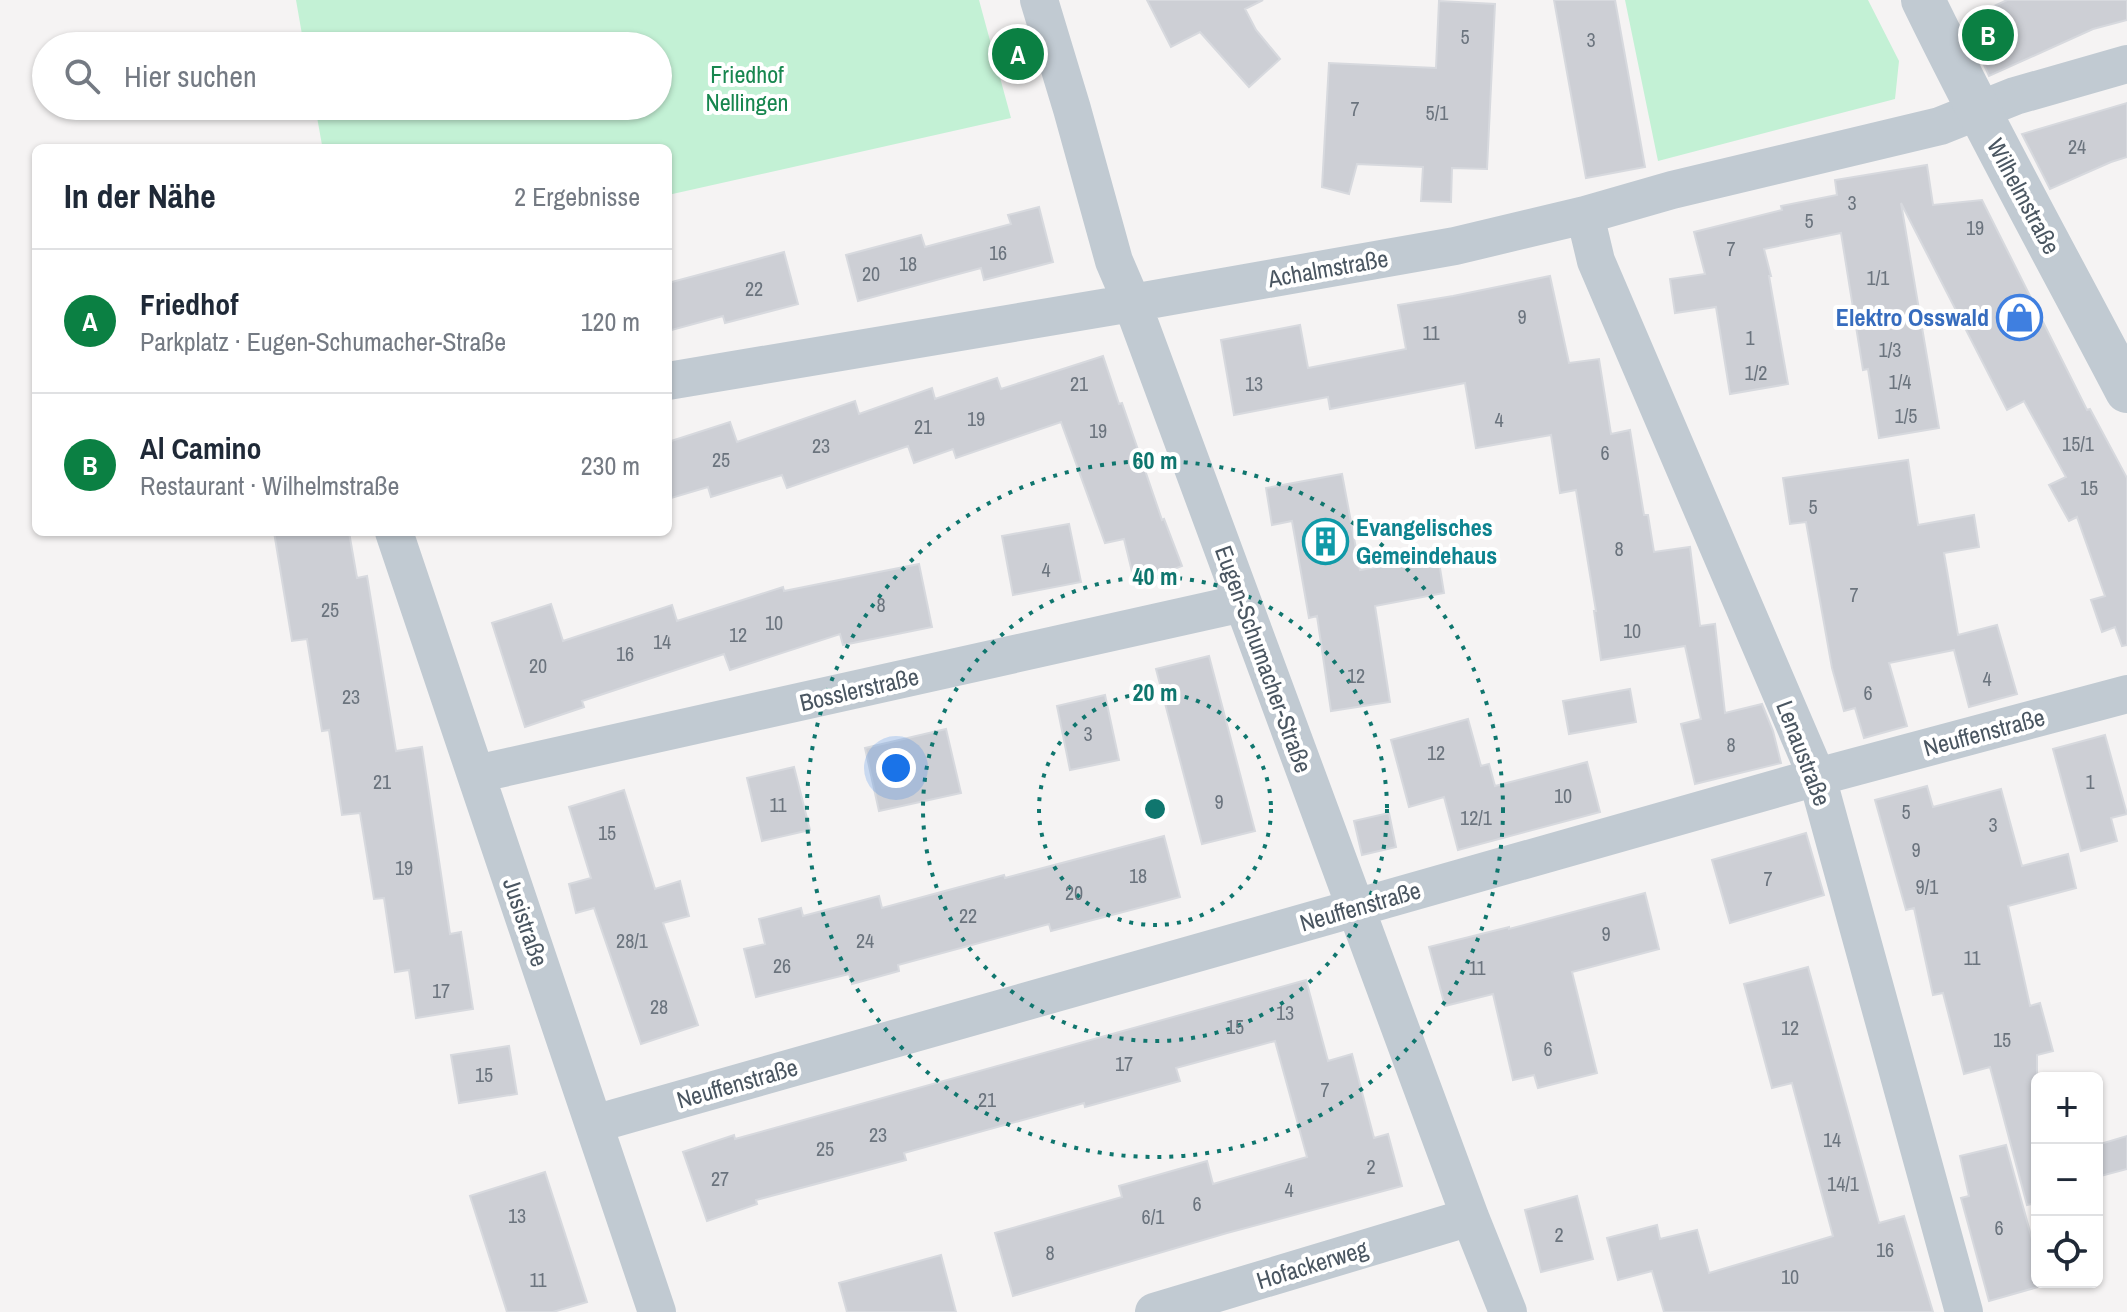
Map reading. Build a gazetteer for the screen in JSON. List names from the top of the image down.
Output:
{
  "streets": {
    "street": [
      "Wilhelmstraße",
      "Achalmstraße",
      "Eugen-Schumacher-Straße",
      "Bosslerstraße",
      "Neuffenstraße",
      "Lenaustraße",
      "Jusistraße",
      "Hofackerweg"
    ]
  },
  "crossings": [
    ["Wilhelmstraße", "Achalmstraße"],
    ["Achalmstraße", "Eugen-Schumacher-Straße"],
    ["Achalmstraße", "Lenaustraße"],
    ["Eugen-Schumacher-Straße", "Bosslerstraße"],
    ["Eugen-Schumacher-Straße", "Neuffenstraße"],
    ["Eugen-Schumacher-Straße", "Hofackerweg"],
    ["Bosslerstraße", "Jusistraße"],
    ["Neuffenstraße", "Lenaustraße"],
    ["Neuffenstraße", "Jusistraße"]
  ],
  "parks": ["Friedhof Nellingen"],
  "places": {
    "shop": ["Elektro Osswald"],
    "building": ["Evangelisches Gemeindehaus"]
  },
  "house_numbers": [
    "5",
    "3",
    "7",
    "5/1",
    "24",
    "3",
    "5",
    "19",
    "7",
    "16",
    "18",
    "20",
    "1/1",
    "22",
    "9",
    "11",
    "1",
    "1/3",
    "1/2",
    "1/4",
    "21",
    "13",
    "1/5",
    "19",
    "4",
    "21",
    "19",
    "15/1",
    "23",
    "6",
    "25",
    "15",
    "5",
    "8",
    "4",
    "7",
    "8",
    "25",
    "10",
    "10",
    "12",
    "14",
    "16",
    "20",
    "12",
    "4",
    "6",
    "23",
    "3",
    "8",
    "12",
    "21",
    "1",
    "10",
    "9",
    "11",
    "5",
    "12/1",
    "3",
    "15",
    "9",
    "19",
    "18",
    "7",
    "9/1",
    "20",
    "22",
    "9",
    "28/1",
    "24",
    "11",
    "26",
    "11",
    "17",
    "28",
    "13",
    "15",
    "12",
    "15",
    "6",
    "17",
    "15",
    "7",
    "21",
    "23",
    "14",
    "25",
    "2",
    "27",
    "14/1",
    "4",
    "6",
    "13",
    "6/1",
    "6",
    "2",
    "16",
    "8",
    "10",
    "11"
  ],
  "page": {
    "pins": ["B", "A"],
    "search": "Hier suchen",
    "heading": ["In der Nähe", "2 Ergebnisse"],
    "list": [
      {
        "mark": "A",
        "name": "Friedhof",
        "note": "Parkplatz · Eugen-Schumacher-Straße",
        "value": "120 m"
      },
      {
        "mark": "B",
        "name": "Al Camino",
        "note": "Restaurant · Wilhelmstraße",
        "value": "230 m"
      }
    ],
    "map_buttons": ["+", "−"]
  },
  "rings": ["60 m", "40 m", "20 m"]
}
